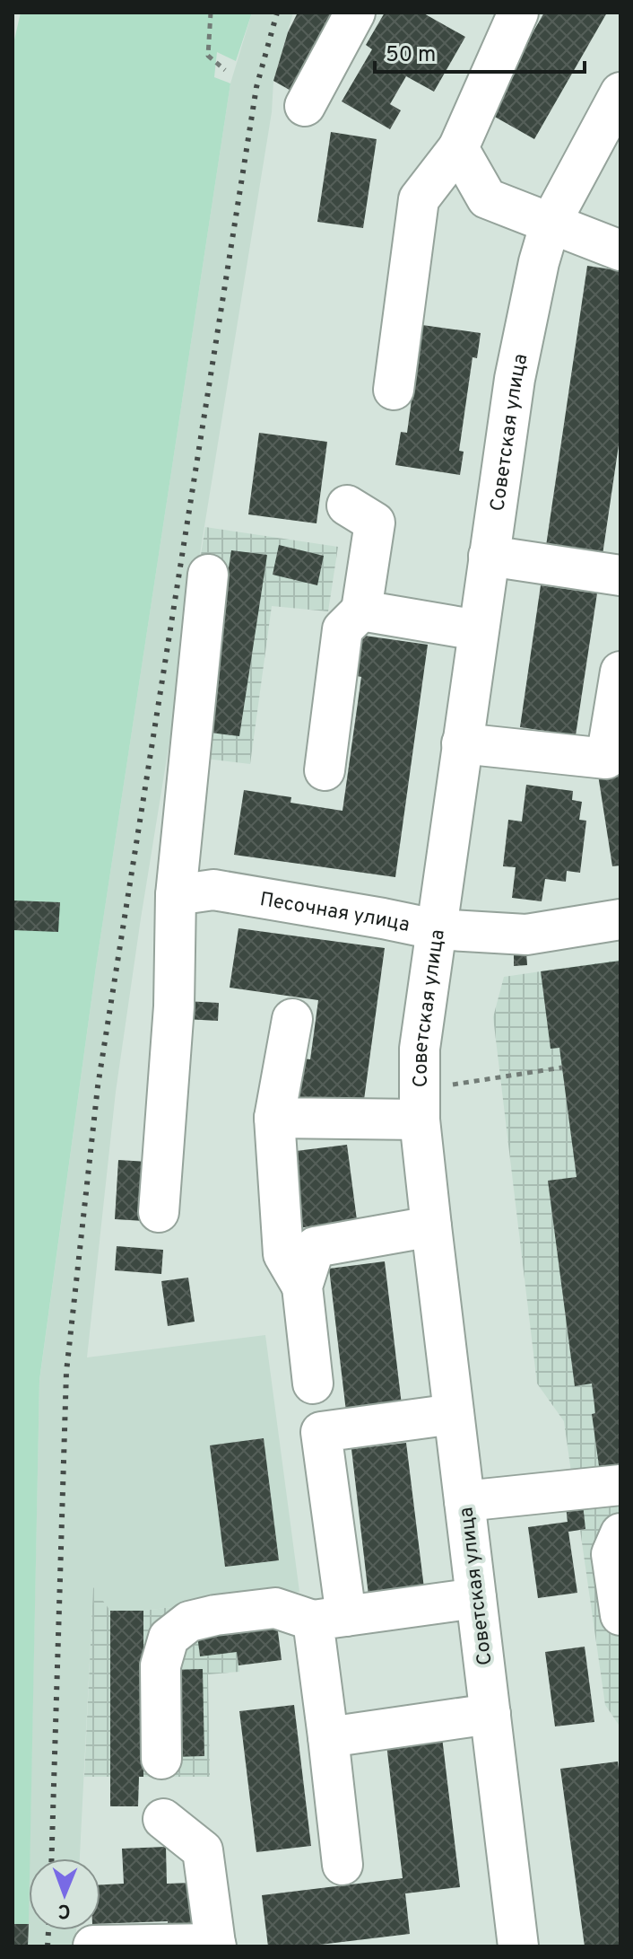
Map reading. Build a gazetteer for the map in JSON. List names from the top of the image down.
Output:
{
  "streets": {
    "main road": ["Советская улица", "Песочная улица"]
  },
  "crossings": [
    ["Советская улица", "Песочная улица"]
  ],
  "scale_bar": "50 m",
  "north": "bottom"
}
